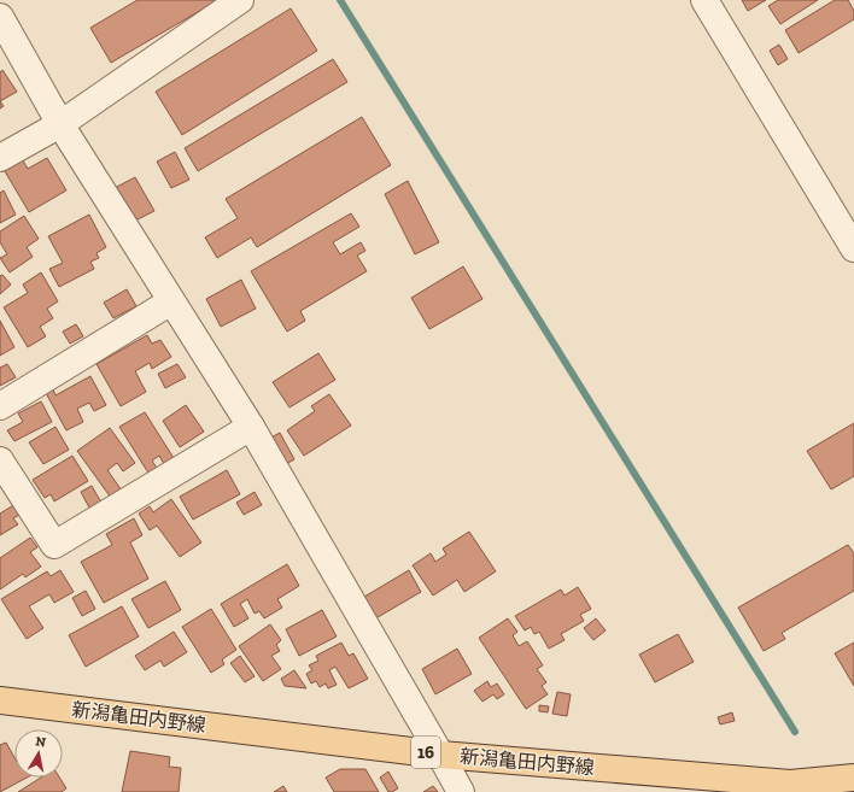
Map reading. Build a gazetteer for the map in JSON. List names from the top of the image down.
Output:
{
  "streets": {
    "main road": ["新潟亀田内野線", "16"]
  },
  "north": "top"
}
